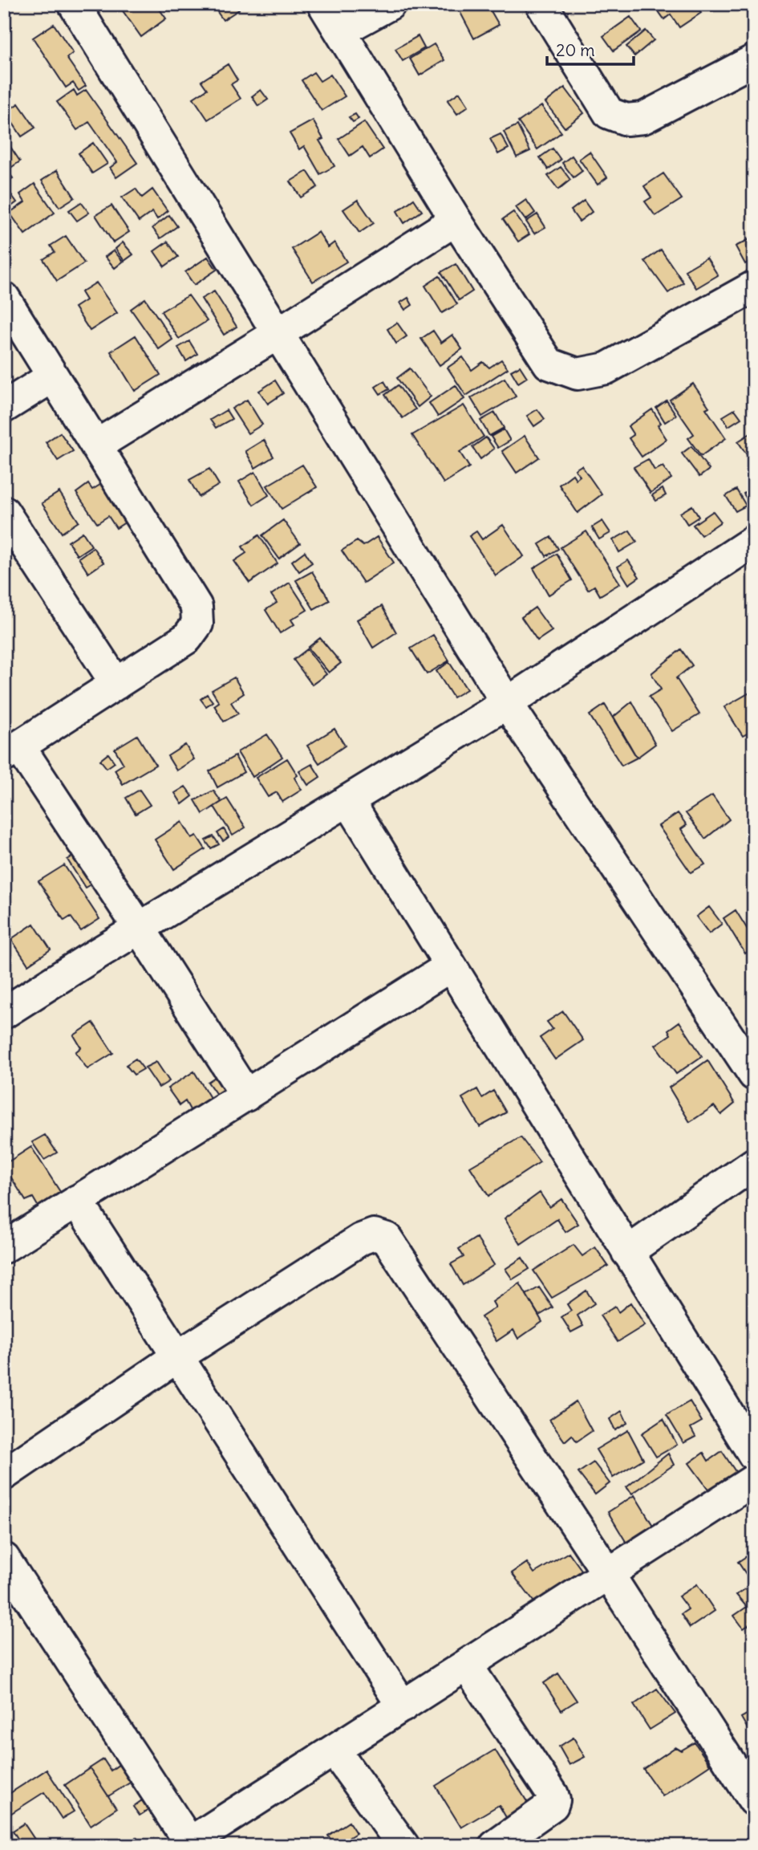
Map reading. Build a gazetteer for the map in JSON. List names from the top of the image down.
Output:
{
  "scale_bar": "20 m"
}
